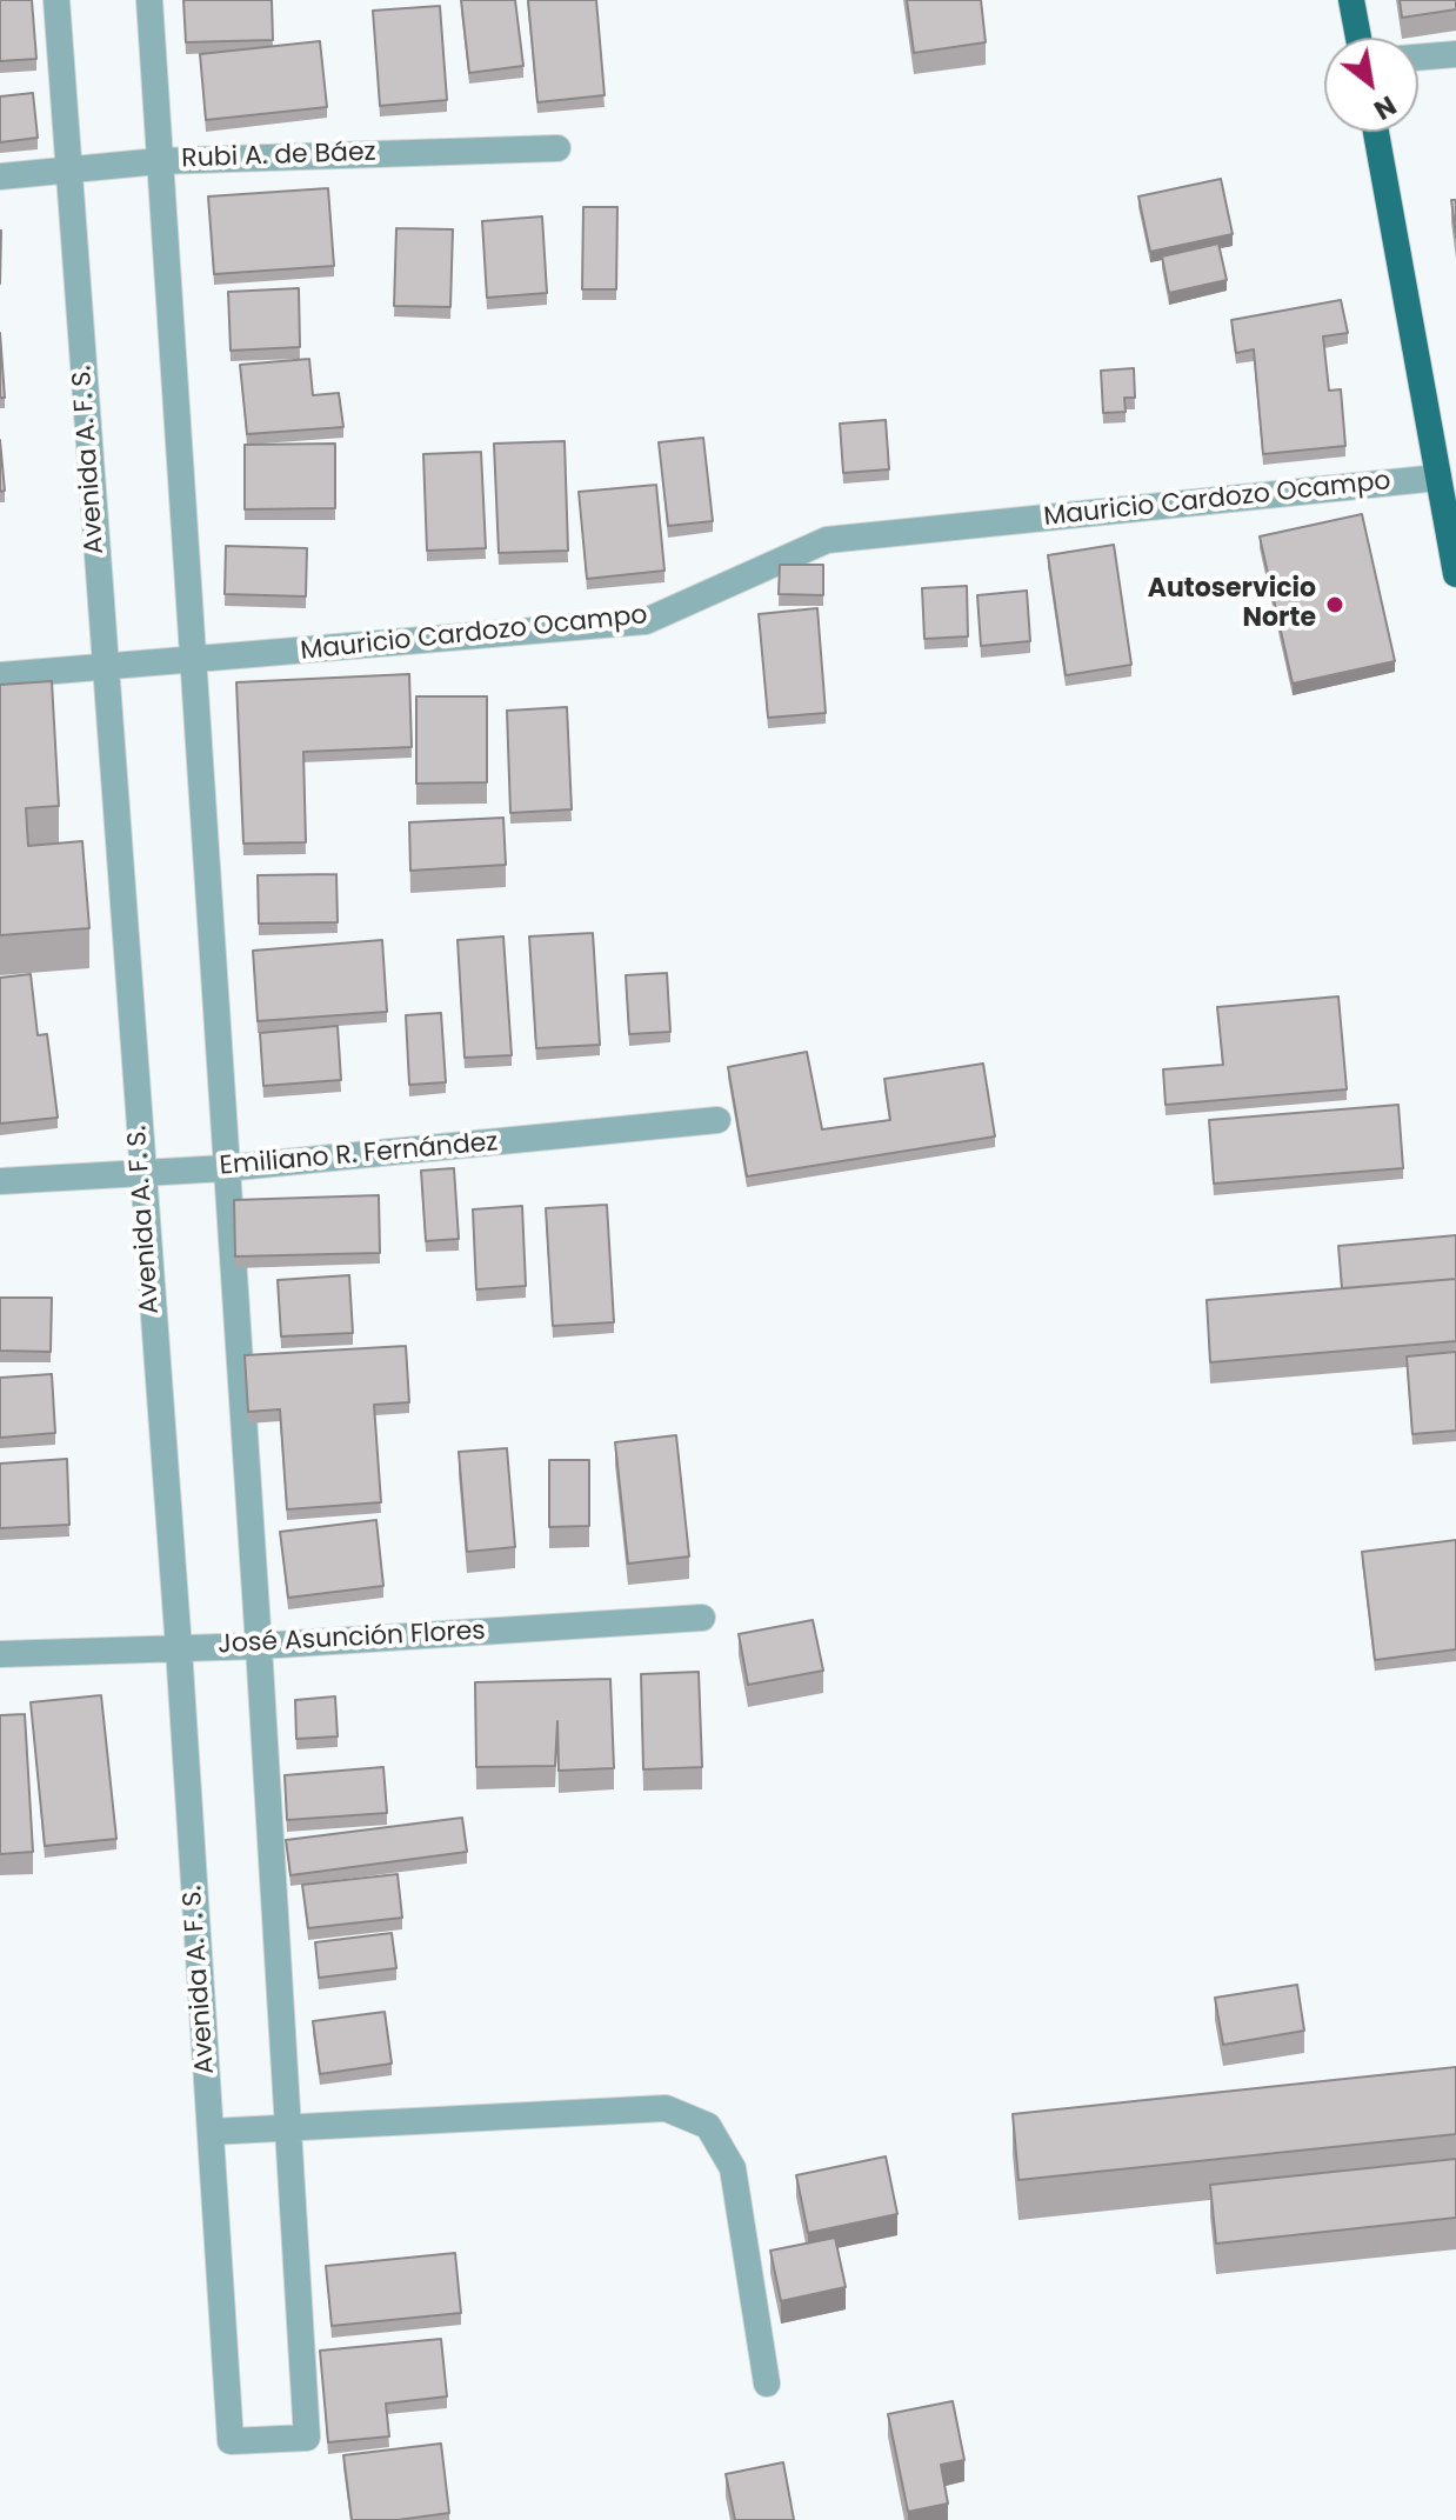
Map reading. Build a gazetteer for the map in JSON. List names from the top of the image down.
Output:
{
  "streets": {
    "street": [
      "Rubi A. de Báez",
      "Avenida A. F. S.",
      "Mauricio Cardozo Ocampo",
      "Emiliano R. Fernández",
      "José Asunción Flores"
    ]
  },
  "crossings": [
    ["Rubi A. de Báez", "Avenida A. F. S."],
    ["Avenida A. F. S.", "Mauricio Cardozo Ocampo"],
    ["Avenida A. F. S.", "Emiliano R. Fernández"],
    ["Avenida A. F. S.", "José Asunción Flores"]
  ],
  "places": ["Autoservicio Norte"],
  "north": "bottom right"
}
